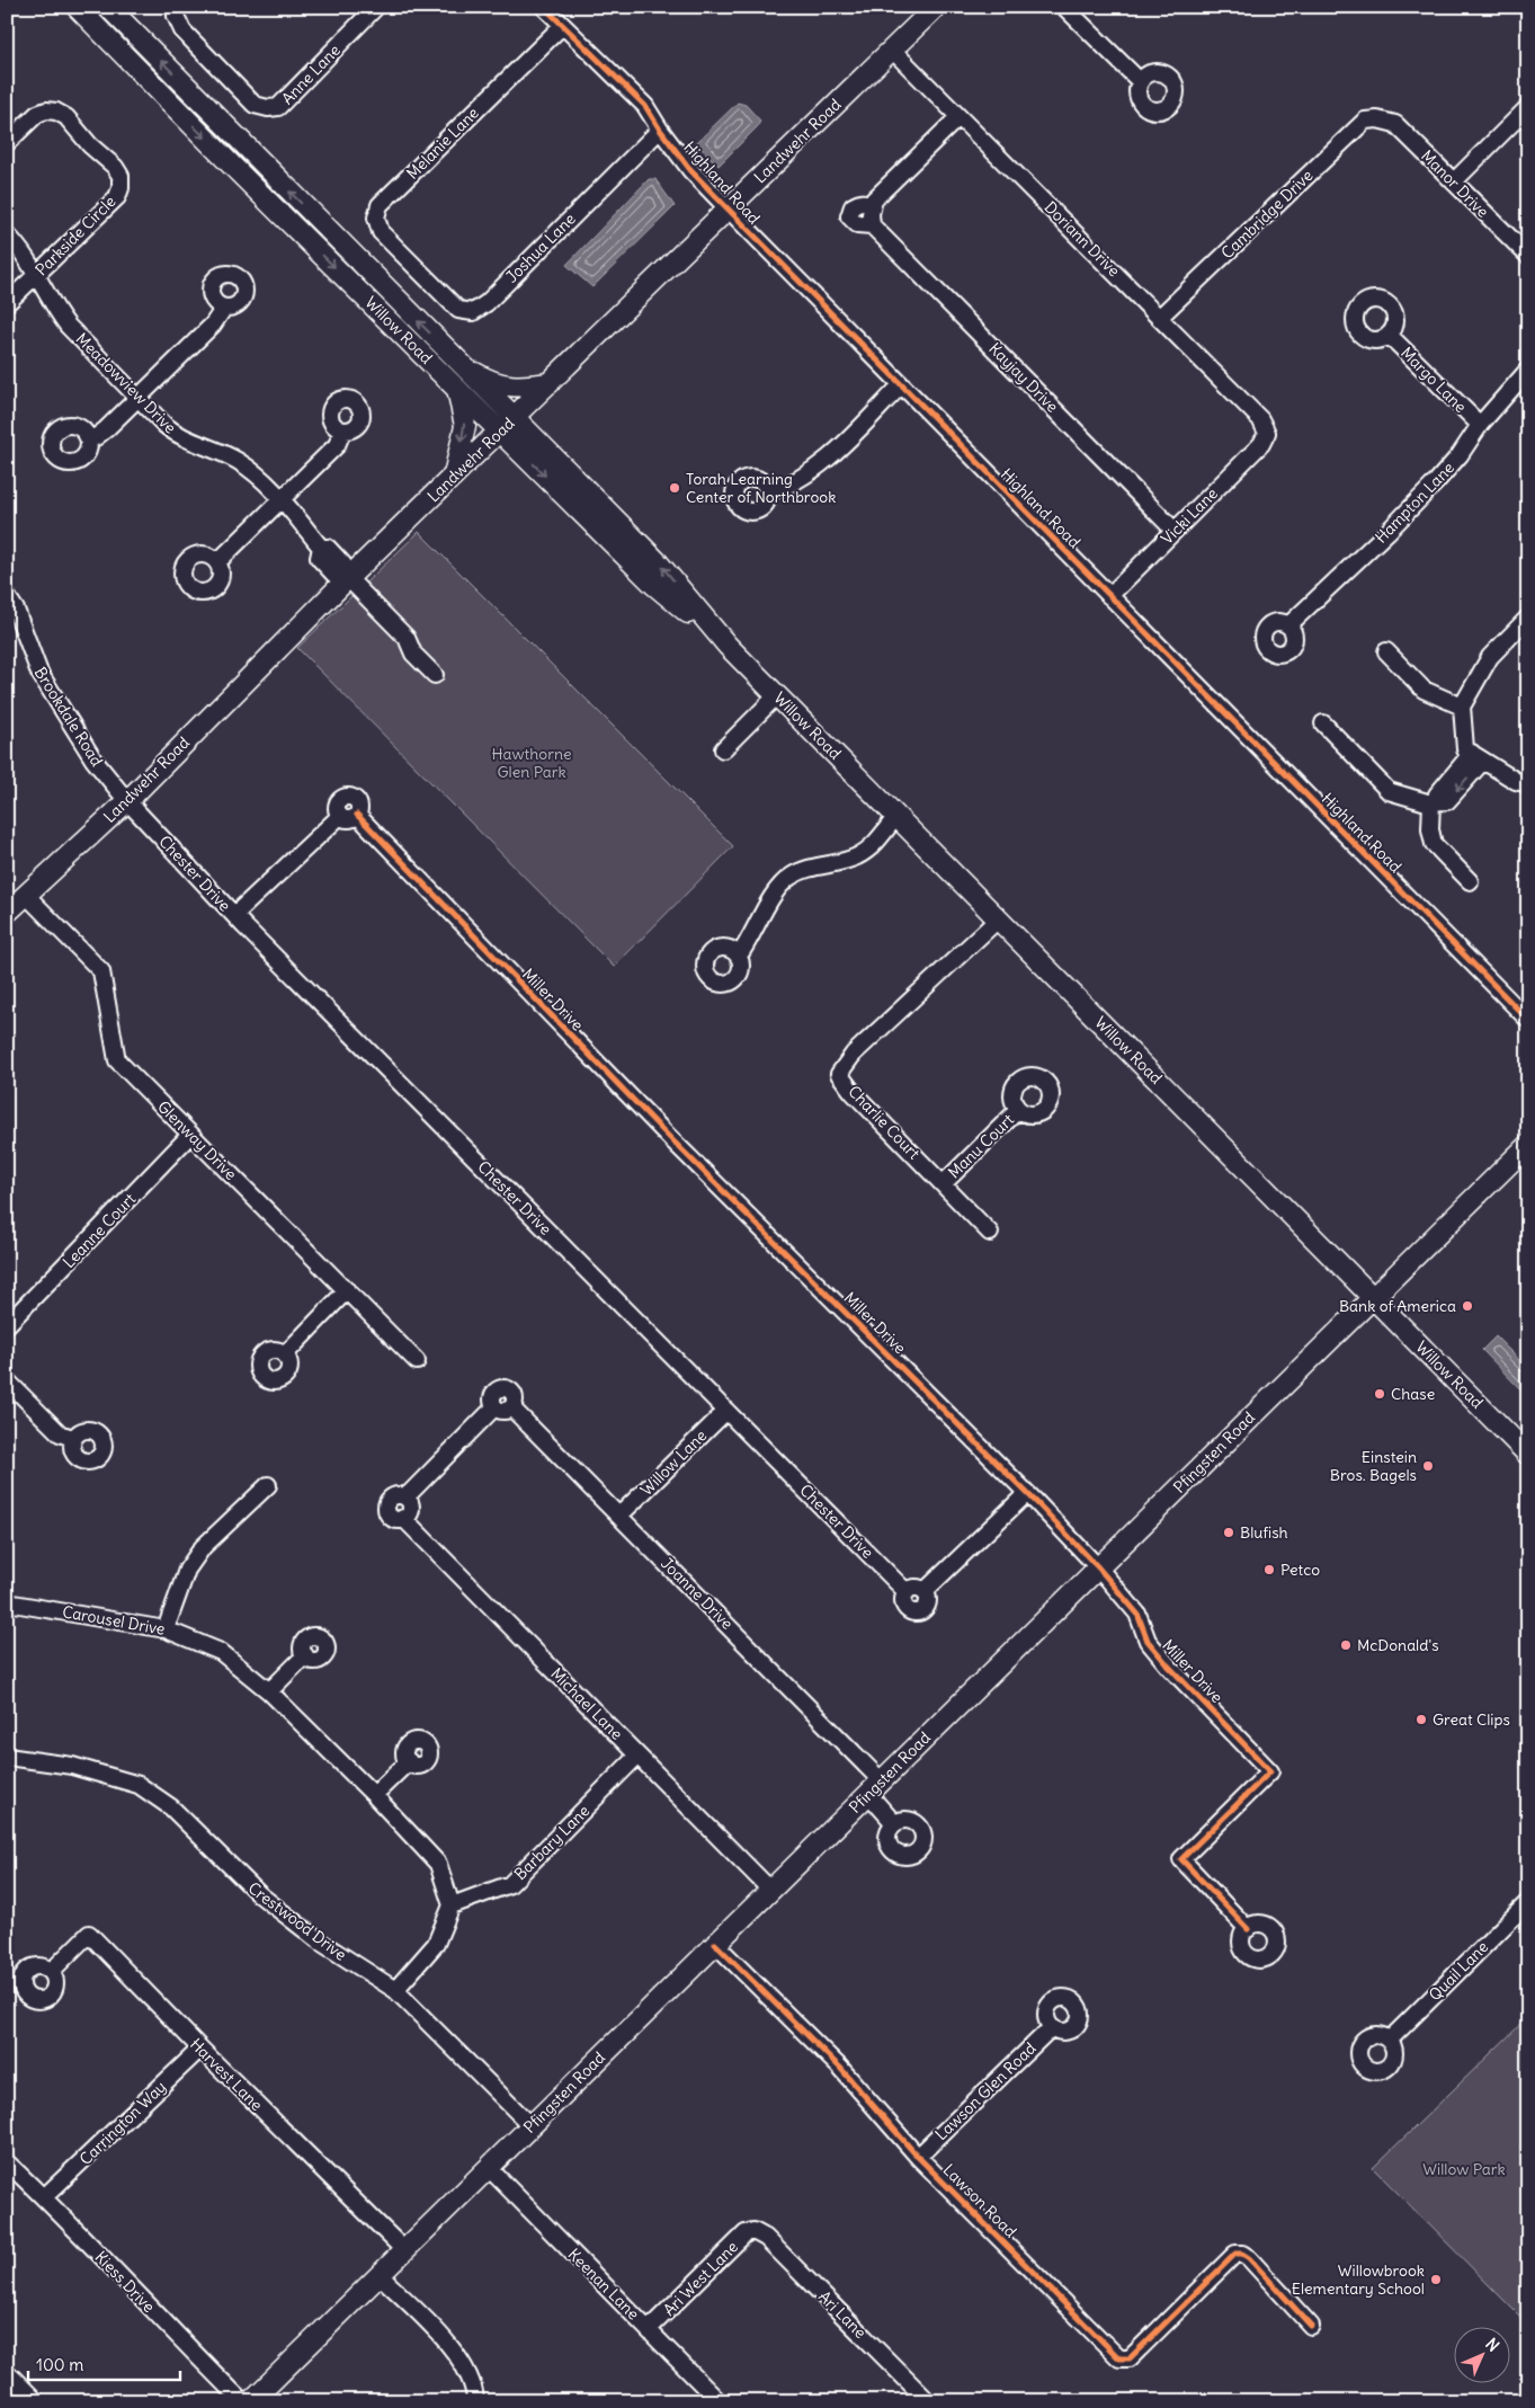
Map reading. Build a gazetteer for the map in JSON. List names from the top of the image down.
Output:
{
  "streets": {
    "main road": ["Landwehr Road", "Willow Road", "Pfingsten Road"],
    "street": [
      "Anne Lane",
      "Melanie Lane",
      "Highland Road",
      "Manor Drive",
      "Cambridge Drive",
      "Parkside Circle",
      "Doriann Drive",
      "Joshua Lane",
      "Kayjay Drive",
      "Margo Lane",
      "Meadowview Drive",
      "Hampton Lane",
      "Vicki Lane",
      "Brookdale Road",
      "Chester Drive",
      "Miller Drive",
      "Charlie Court",
      "Glenway Drive",
      "Manu Court",
      "Leanne Court",
      "Willow Lane",
      "Joanne Drive",
      "Carousel Drive",
      "Michael Lane",
      "Barbary Lane",
      "Crestwood Drive",
      "Quail Lane",
      "Harvest Lane",
      "Lawson Glen Road",
      "Carrington Way",
      "Lawson Road",
      "Ari West Lane",
      "Kiess Drive",
      "Keenan Lane",
      "Ari Lane"
    ]
  },
  "crossings": [
    ["Landwehr Road", "Highland Road"],
    ["Landwehr Road", "Doriann Drive"],
    ["Landwehr Road", "Willow Road"],
    ["Landwehr Road", "Meadowview Drive"],
    ["Landwehr Road", "Brookdale Road"],
    ["Landwehr Road", "Chester Drive"],
    ["Landwehr Road", "Glenway Drive"],
    ["Melanie Lane", "Highland Road"],
    ["Melanie Lane", "Joshua Lane"],
    ["Highland Road", "Joshua Lane"],
    ["Highland Road", "Vicki Lane"],
    ["Manor Drive", "Cambridge Drive"],
    ["Cambridge Drive", "Doriann Drive"],
    ["Parkside Circle", "Meadowview Drive"],
    ["Doriann Drive", "Kayjay Drive"],
    ["Doriann Drive", "Vicki Lane"],
    ["Willow Road", "Charlie Court"],
    ["Willow Road", "Pfingsten Road"],
    ["Kayjay Drive", "Vicki Lane"],
    ["Margo Lane", "Hampton Lane"],
    ["Brookdale Road", "Chester Drive"],
    ["Chester Drive", "Miller Drive"],
    ["Chester Drive", "Willow Lane"],
    ["Miller Drive", "Pfingsten Road"],
    ["Charlie Court", "Manu Court"],
    ["Glenway Drive", "Leanne Court"],
    ["Pfingsten Road", "Joanne Drive"],
    ["Pfingsten Road", "Michael Lane"],
    ["Pfingsten Road", "Crestwood Drive"],
    ["Pfingsten Road", "Harvest Lane"],
    ["Pfingsten Road", "Lawson Road"],
    ["Pfingsten Road", "Keenan Lane"],
    ["Willow Lane", "Joanne Drive"],
    ["Joanne Drive", "Michael Lane"],
    ["Carousel Drive", "Barbary Lane"],
    ["Michael Lane", "Barbary Lane"],
    ["Harvest Lane", "Carrington Way"],
    ["Lawson Glen Road", "Lawson Road"],
    ["Carrington Way", "Kiess Drive"],
    ["Ari West Lane", "Keenan Lane"],
    ["Ari West Lane", "Ari Lane"]
  ],
  "parks": ["Hawthorne Glen Park", "Willow Park"],
  "places": [
    "Torah Learning Center of Northbrook",
    "Bank of America",
    "Chase",
    "Einstein Bros. Bagels",
    "Blufish",
    "Petco",
    "McDonald's",
    "Great Clips",
    "Willowbrook Elementary School"
  ],
  "scale_bar": "100 m",
  "north": "top right"
}
